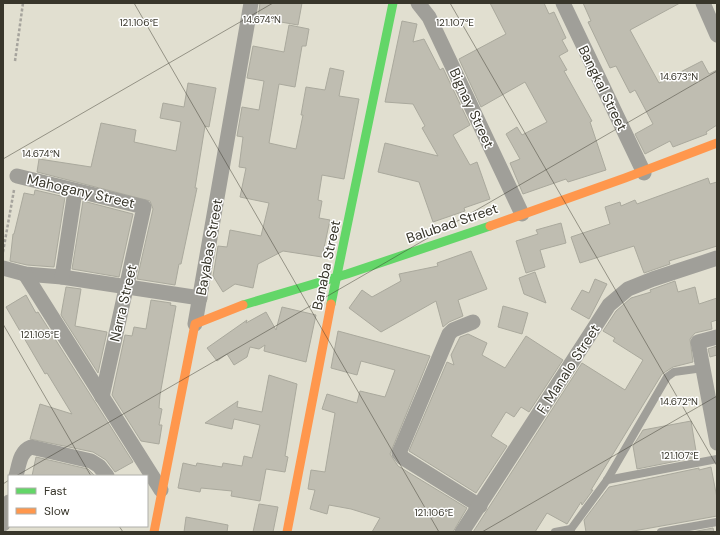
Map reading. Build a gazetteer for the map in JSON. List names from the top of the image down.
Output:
{
  "streets": {
    "street": [
      "Bangkal Street",
      "Bignay Street",
      "Mahogany Street",
      "Balubad Street",
      "Bayabas Street",
      "Banaba Street",
      "Narra Street",
      "F. Manalo Street"
    ]
  },
  "crossings": [
    ["Bangkal Street", "Balubad Street"],
    ["Bignay Street", "Balubad Street"],
    ["Mahogany Street", "Narra Street"],
    ["Balubad Street", "Bayabas Street"],
    ["Balubad Street", "Banaba Street"]
  ],
  "legend": ["Fast", "Slow"],
  "coordinates": [
    "14.674°N",
    "121.106°E",
    "121.107°E",
    "14.673°N",
    "121.105°E",
    "14.672°N"
  ]
}
